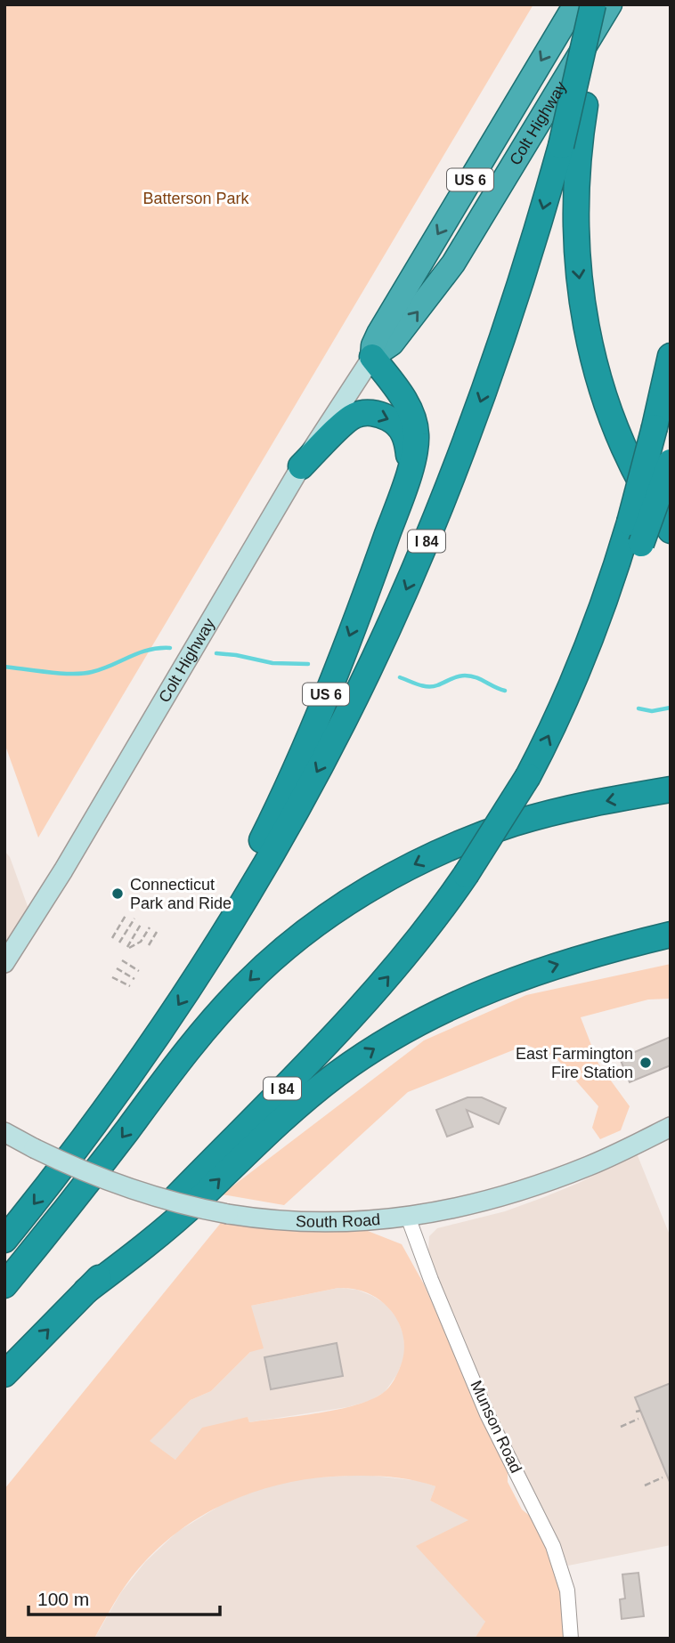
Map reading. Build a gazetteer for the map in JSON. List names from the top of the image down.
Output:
{
  "streets": {
    "highway": ["Colt Highway", "US 6", "I 84"],
    "main road": ["South Road"],
    "street": ["Munson Road"]
  },
  "crossings": [
    ["Colt Highway", "US 6"],
    ["US 6", "I 84"],
    ["South Road", "Munson Road"]
  ],
  "parks": ["Batterson Park"],
  "places": ["Connecticut Park and Ride", "East Farmington Fire Station"],
  "scale_bar": "100 m"
}
